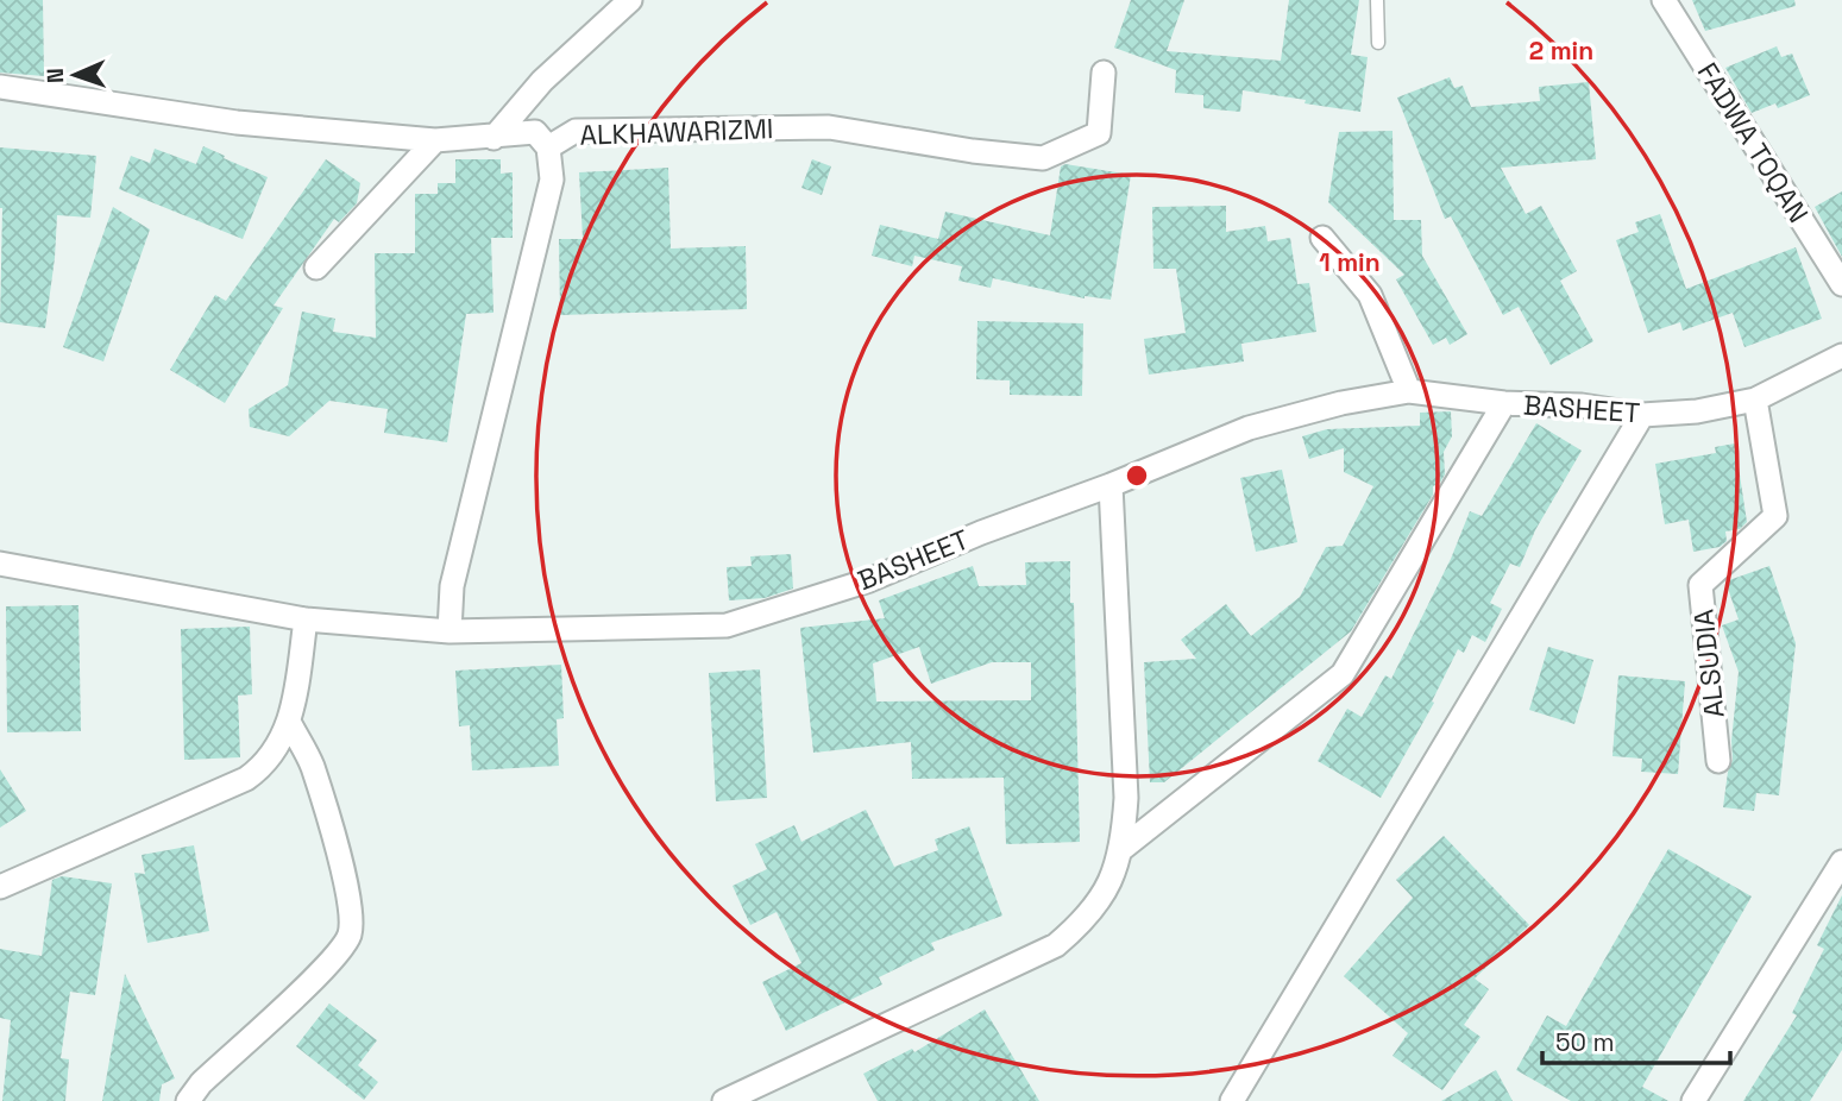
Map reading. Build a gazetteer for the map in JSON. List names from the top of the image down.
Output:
{
  "streets": {
    "street": [
      "ALKHAWARIZMI",
      "FADWA TOQAN",
      "BASHEET",
      "ALSUDIA"
    ]
  },
  "crossings": [
    ["BASHEET", "ALSUDIA"]
  ],
  "scale_bar": "50 m",
  "north": "left",
  "rings": ["2 min", "1 min"]
}
